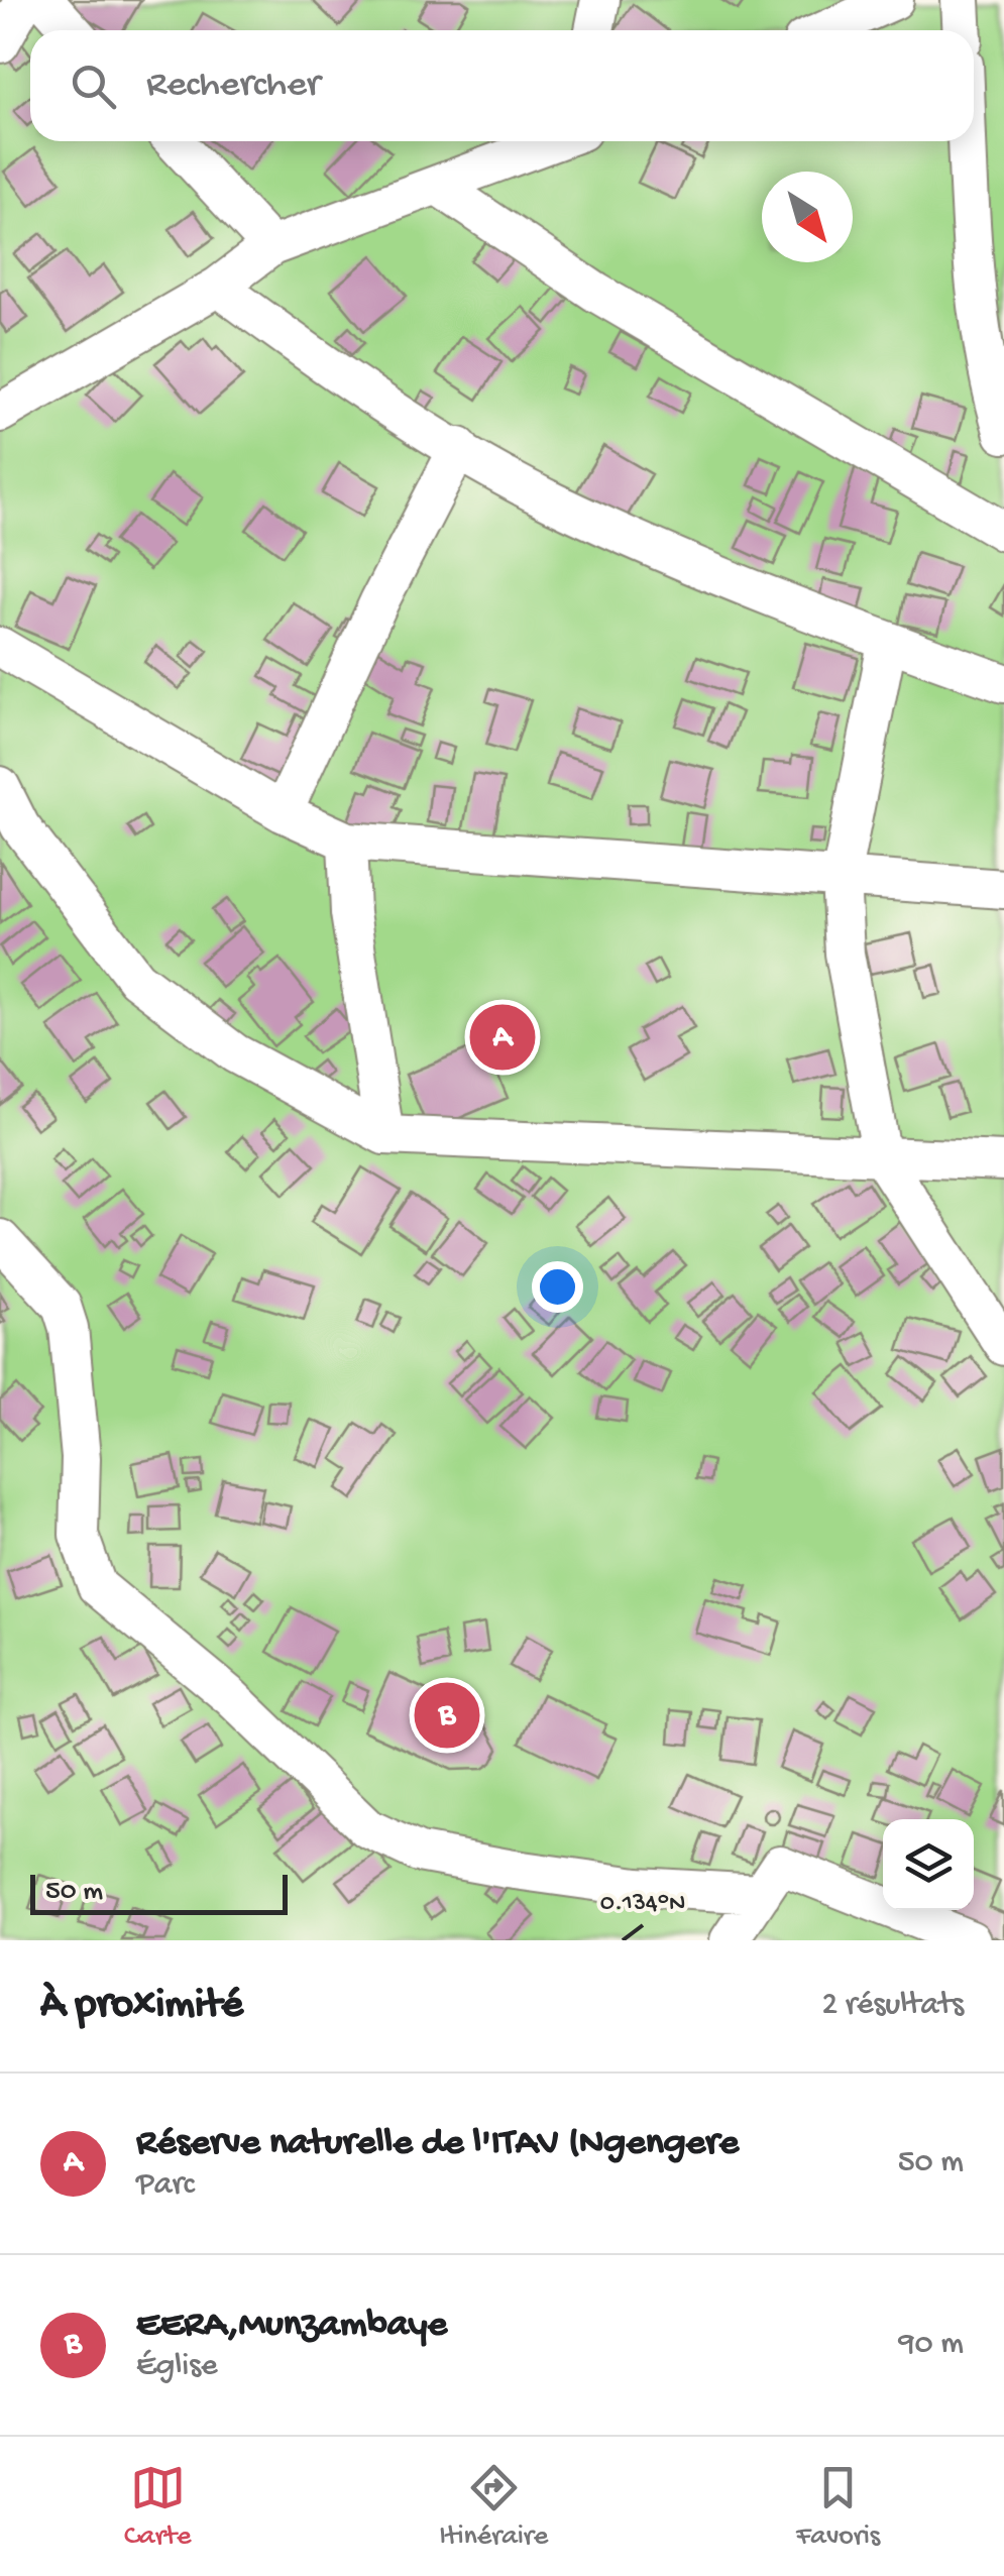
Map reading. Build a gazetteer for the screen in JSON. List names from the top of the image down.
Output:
{
  "scale_bar": "50 m",
  "north": "bottom right",
  "page": {
    "search": "Rechercher",
    "pins": ["A", "B"],
    "scale": "50 m",
    "heading": ["À proximité", "2 résultats"],
    "list": [
      {
        "mark": "A",
        "name": "Réserve naturelle de l'ITAV (Ngengere",
        "note": "Parc",
        "value": "50 m"
      },
      {
        "mark": "B",
        "name": "EERA,Munzambaye",
        "note": "Église",
        "value": "90 m"
      }
    ],
    "nav": ["Carte", "Itinéraire", "Favoris"]
  },
  "coordinates": ["0.134°N"]
}
